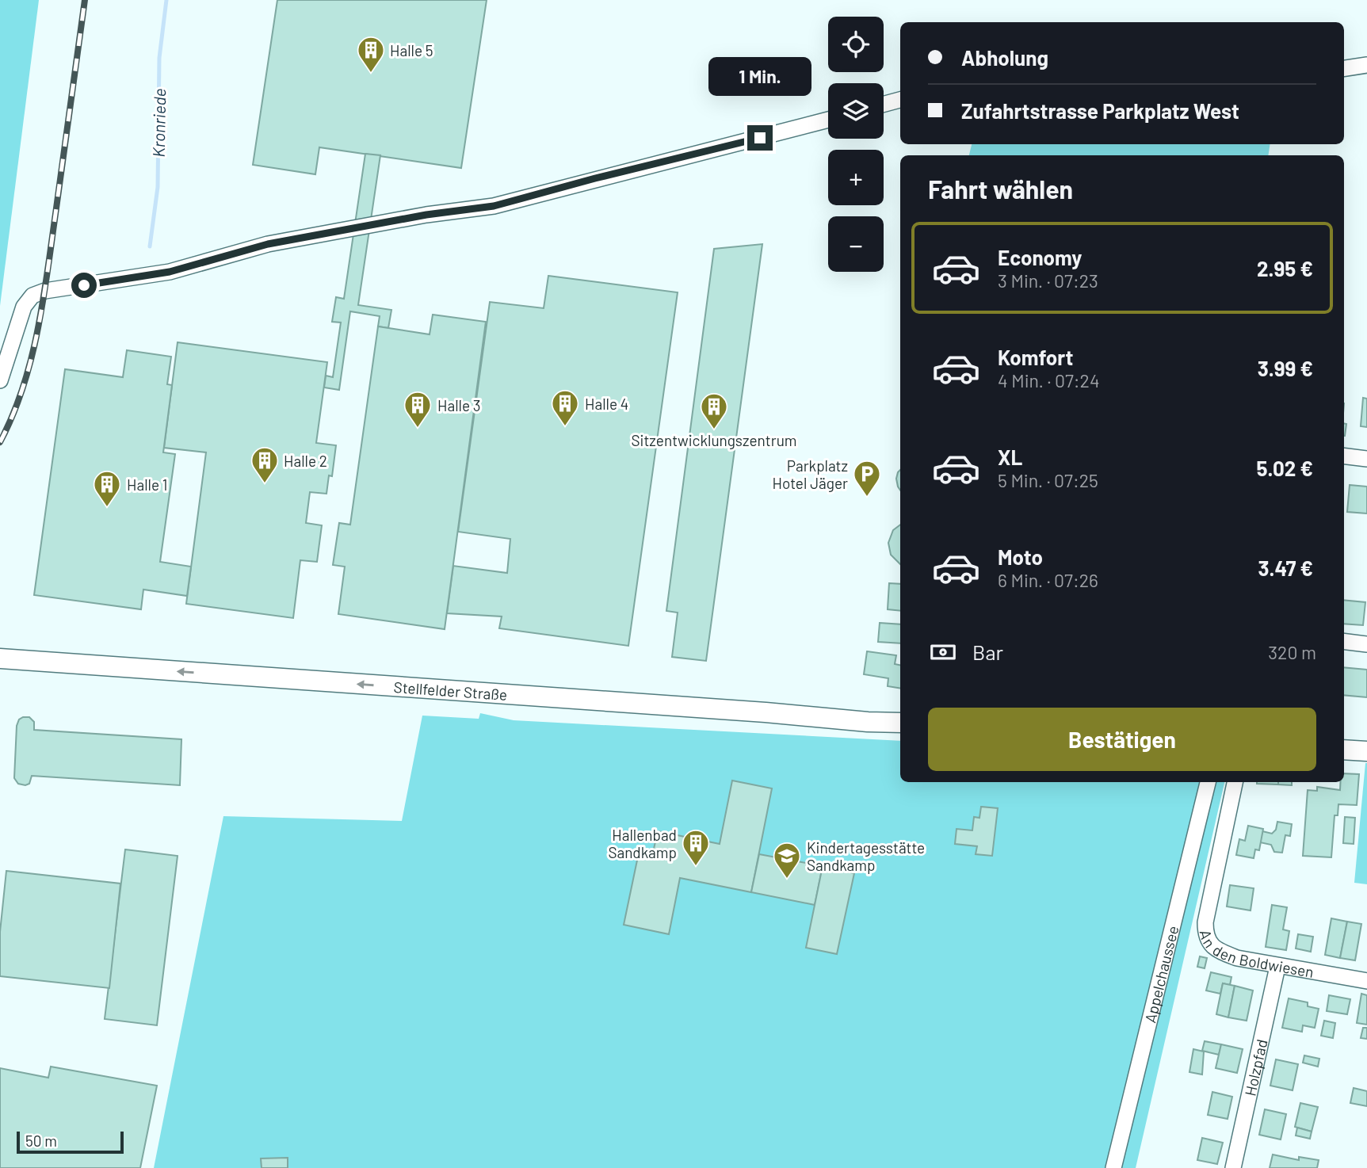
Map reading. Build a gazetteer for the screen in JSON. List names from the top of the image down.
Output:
{
  "streets": {
    "street": [
      "Stellfelder Straße",
      "An den Boldwiesen",
      "Appelchaussee",
      "Holzpfad"
    ]
  },
  "crossings": [
    ["An den Boldwiesen", "Holzpfad"]
  ],
  "one_way": ["Stellfelder Straße"],
  "water": ["Kronriede"],
  "places": {
    "building": [
      "Halle 5",
      "Halle 4",
      "Halle 3",
      "Sitzentwicklungszentrum",
      "Halle 2",
      "Halle 1",
      "Hallenbad Sandkamp"
    ],
    "parking": ["Parkplatz Hotel Jäger"],
    "school or university": ["Kindertagesstätte Sandkamp"]
  },
  "scale_bar": "50 m",
  "page": {
    "map_buttons": ["+", "−"],
    "banner": ["Abholung", "Zufahrtstrasse Parkplatz West"],
    "bubble": "1 Min.",
    "heading": "Fahrt wählen",
    "list": [
      {
        "name": "Economy",
        "note": "3 Min. · 07:23",
        "value": "2.95 €"
      },
      {
        "name": "Komfort",
        "note": "4 Min. · 07:24",
        "value": "3.99 €"
      },
      {
        "name": "XL",
        "note": "5 Min. · 07:25",
        "value": "5.02 €"
      },
      {
        "name": "Moto",
        "note": "6 Min. · 07:26",
        "value": "3.47 €"
      }
    ],
    "pay": ["Bar", "320 m"],
    "buttons": "Bestätigen",
    "scale": "50 m"
  }
}
